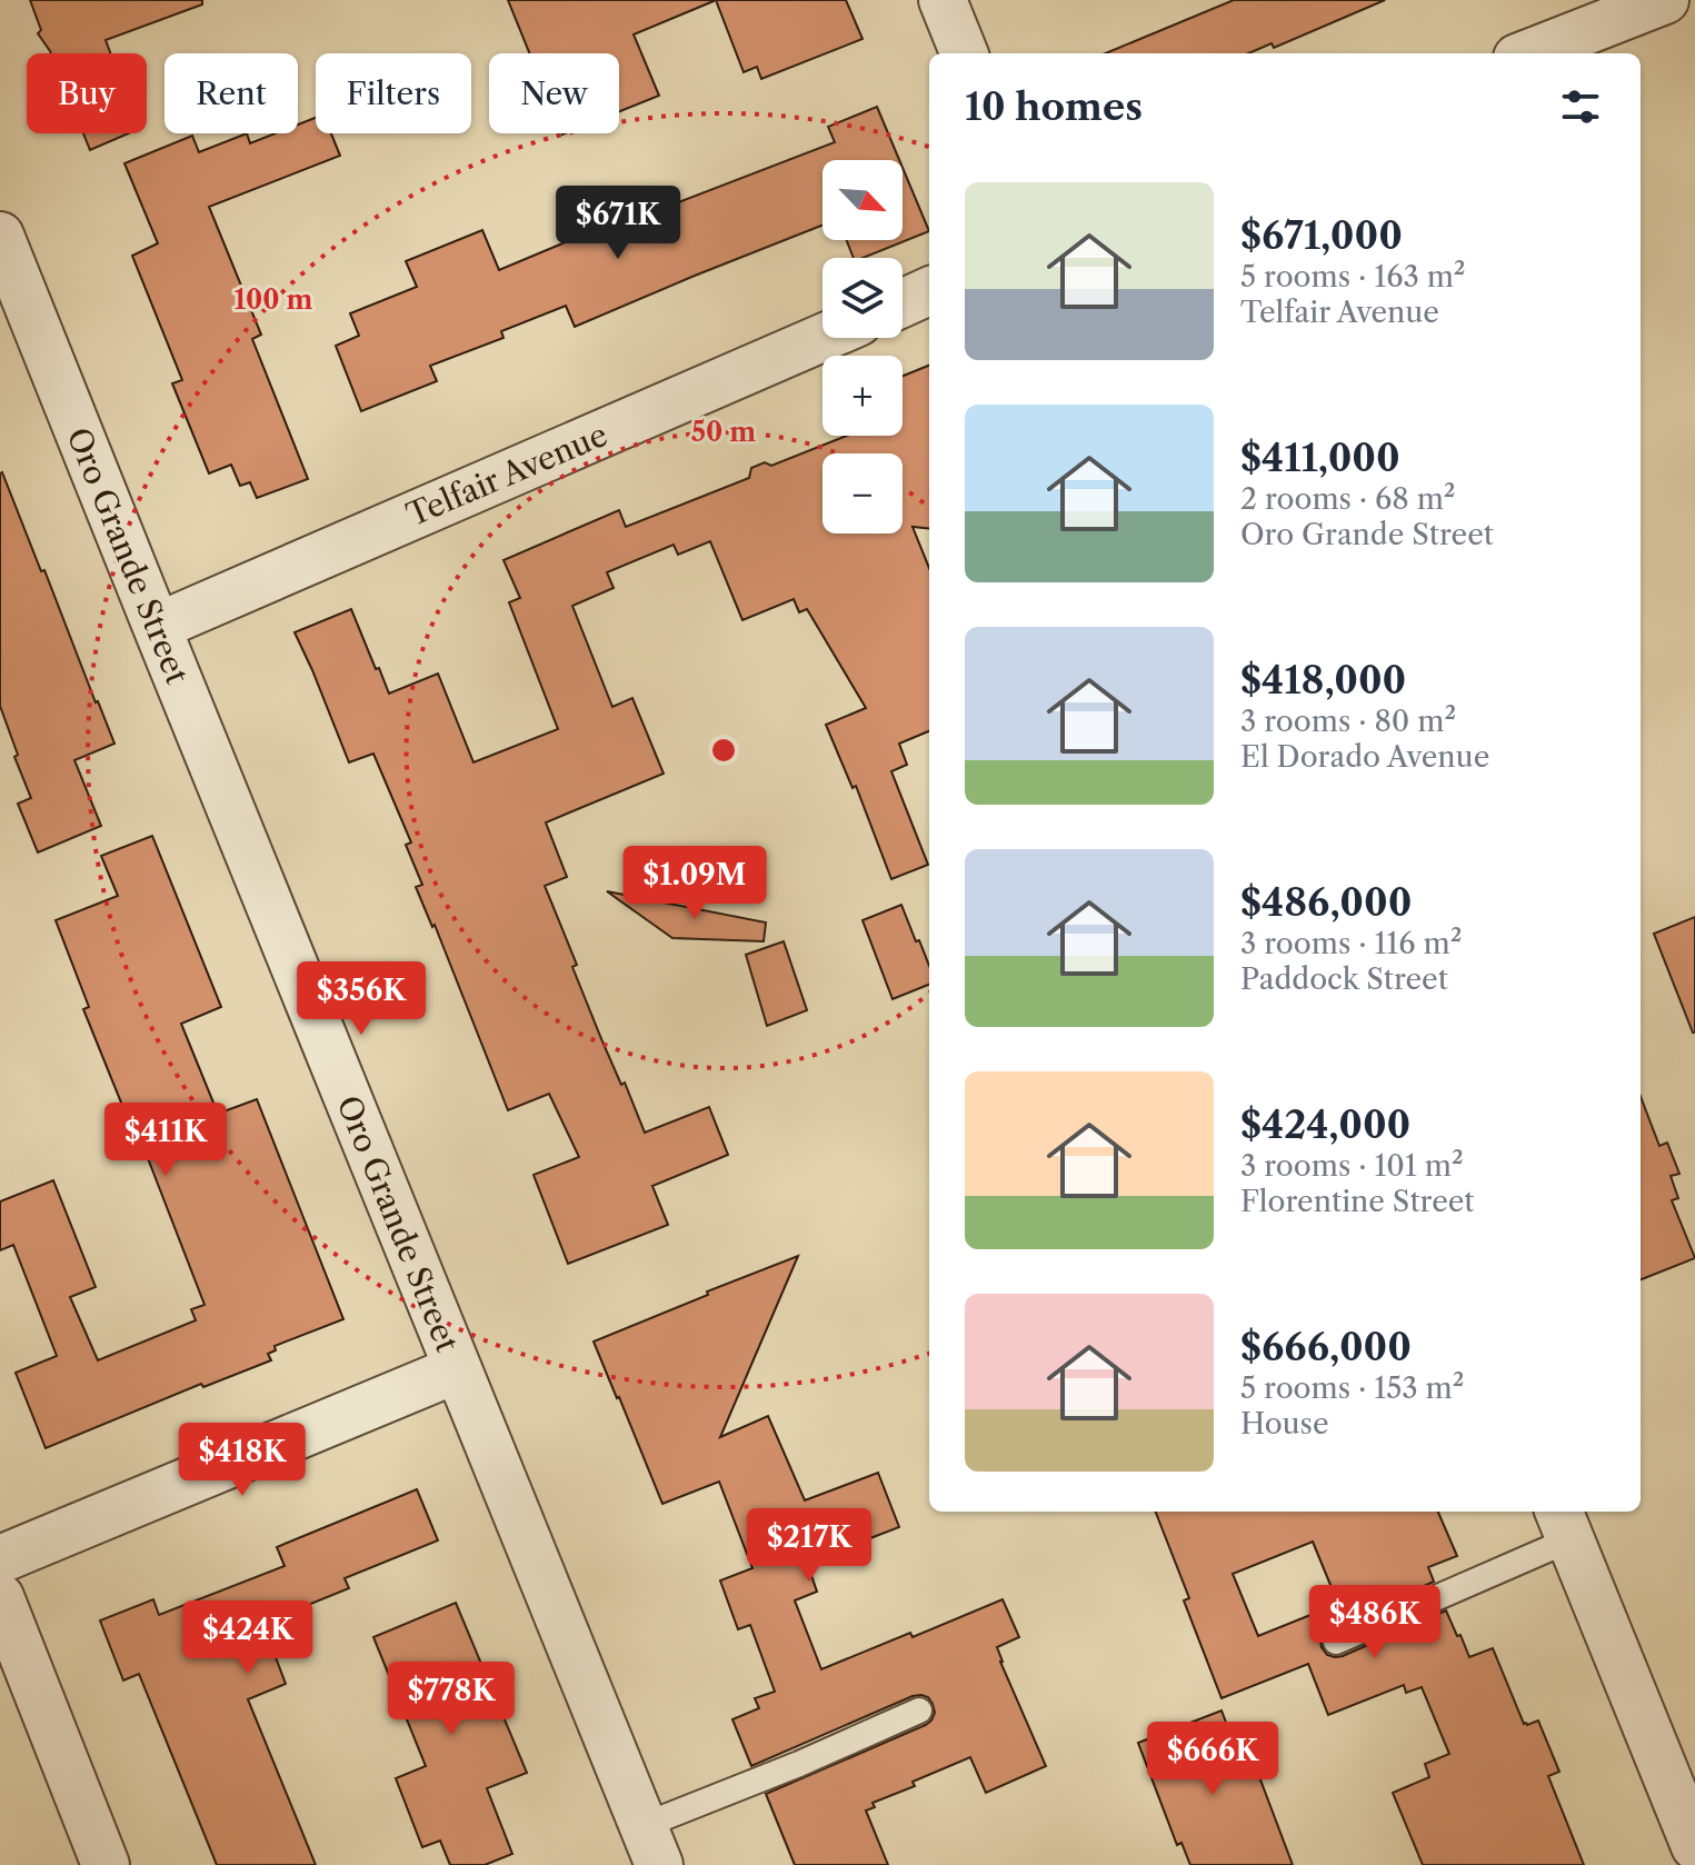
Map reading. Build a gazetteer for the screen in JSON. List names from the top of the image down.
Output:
{
  "streets": {
    "street": ["Telfair Avenue", "Oro Grande Street"]
  },
  "crossings": [
    ["Telfair Avenue", "Oro Grande Street"]
  ],
  "north": "bottom right",
  "page": {
    "chip": [
      "Buy",
      "Rent",
      "Filters",
      "New"
    ],
    "heading": "10 homes",
    "map_buttons": ["+", "−"],
    "list": [
      {
        "name": "$671,000",
        "note": "5 rooms · 163 m² · Telfair Avenue"
      },
      {
        "name": "$411,000",
        "note": "2 rooms · 68 m² · Oro Grande Street"
      },
      {
        "name": "$418,000",
        "note": "3 rooms · 80 m² · El Dorado Avenue"
      },
      {
        "name": "$486,000",
        "note": "3 rooms · 116 m² · Paddock Street"
      },
      {
        "name": "$424,000",
        "note": "3 rooms · 101 m² · Florentine Street"
      },
      {
        "name": "$666,000",
        "note": "5 rooms · 153 m² · House"
      }
    ],
    "price": [
      "$671K",
      "$1.09M",
      "$356K",
      "$411K",
      "$418K",
      "$217K",
      "$486K",
      "$424K",
      "$778K",
      "$666K"
    ]
  },
  "rings": ["100 m", "50 m"]
}
